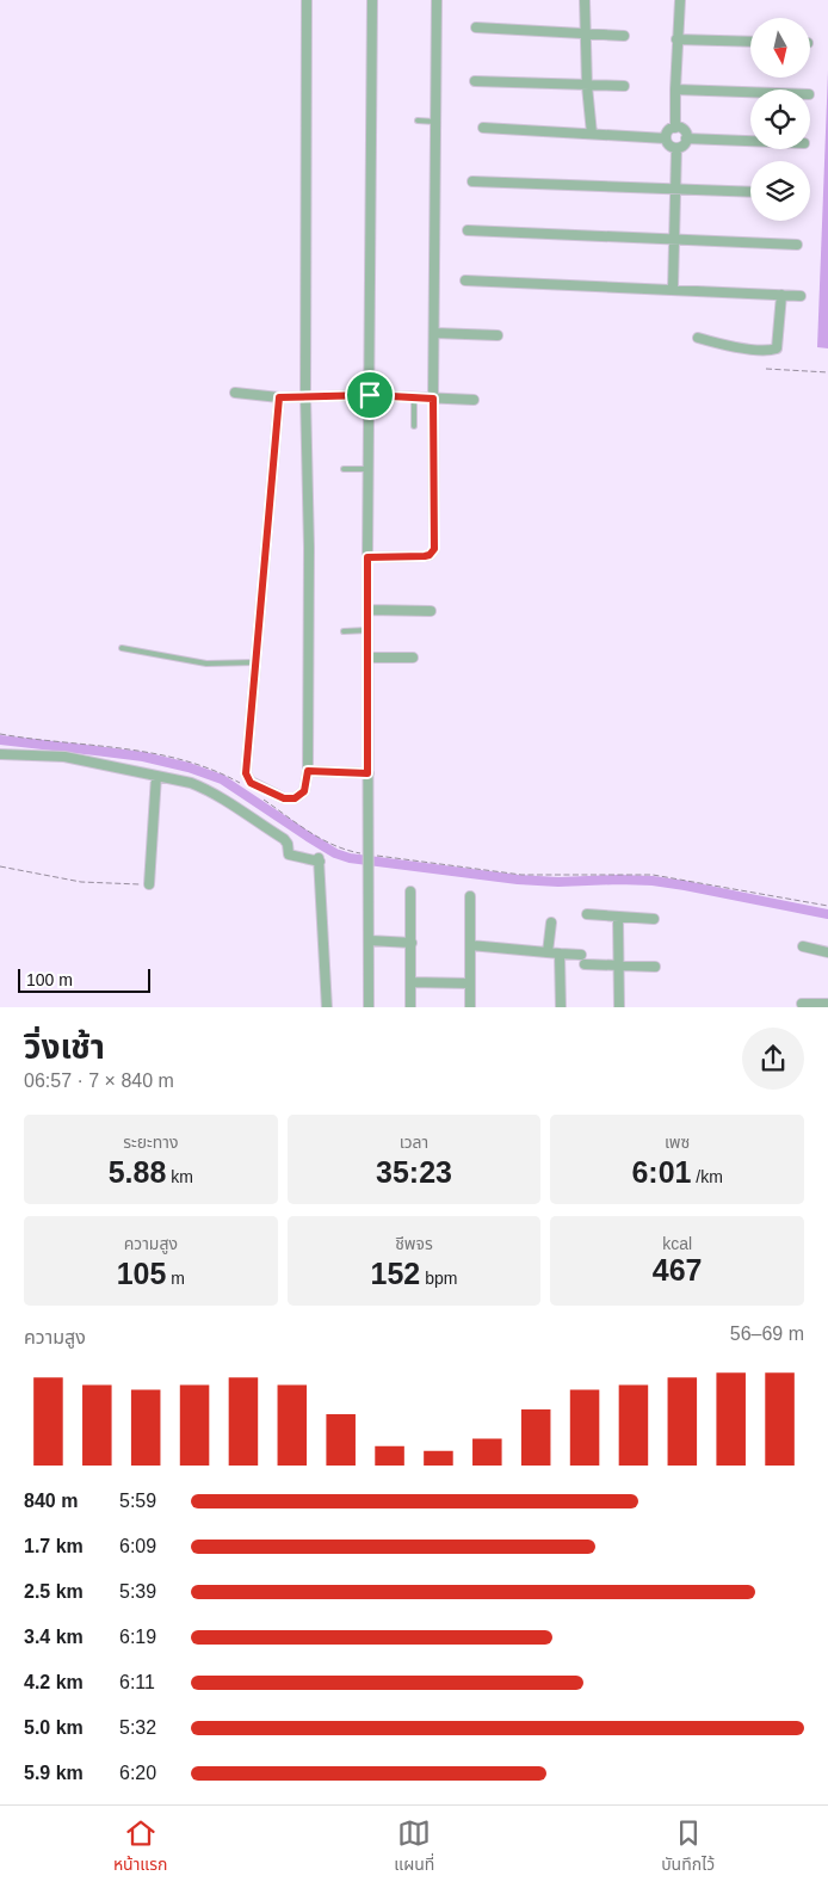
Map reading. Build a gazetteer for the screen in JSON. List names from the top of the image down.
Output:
{
  "scale_bar": "100 m",
  "north": "bottom",
  "page": {
    "scale": "100 m",
    "heading": ["วิ่งเช้า", "06:57 · 7 × 840 m"],
    "stats": [
      ["ระยะทาง", "5.88 km"],
      ["เวลา", "35:23"],
      ["เพซ", "6:01 /km"],
      ["ความสูง", "105 m"],
      ["ชีพจร", "152 bpm"],
      ["kcal", "467"]
    ],
    "chart": ["ความสูง", "56–69 m"],
    "list": [
      {
        "name": "840 m",
        "note": "5:59"
      },
      {
        "name": "1.7 km",
        "note": "6:09"
      },
      {
        "name": "2.5 km",
        "note": "5:39"
      },
      {
        "name": "3.4 km",
        "note": "6:19"
      },
      {
        "name": "4.2 km",
        "note": "6:11"
      },
      {
        "name": "5.0 km",
        "note": "5:32"
      },
      {
        "name": "5.9 km",
        "note": "6:20"
      }
    ],
    "tabs": ["หน้าแรก", "แผนที่", "บันทึกไว้"]
  }
}
